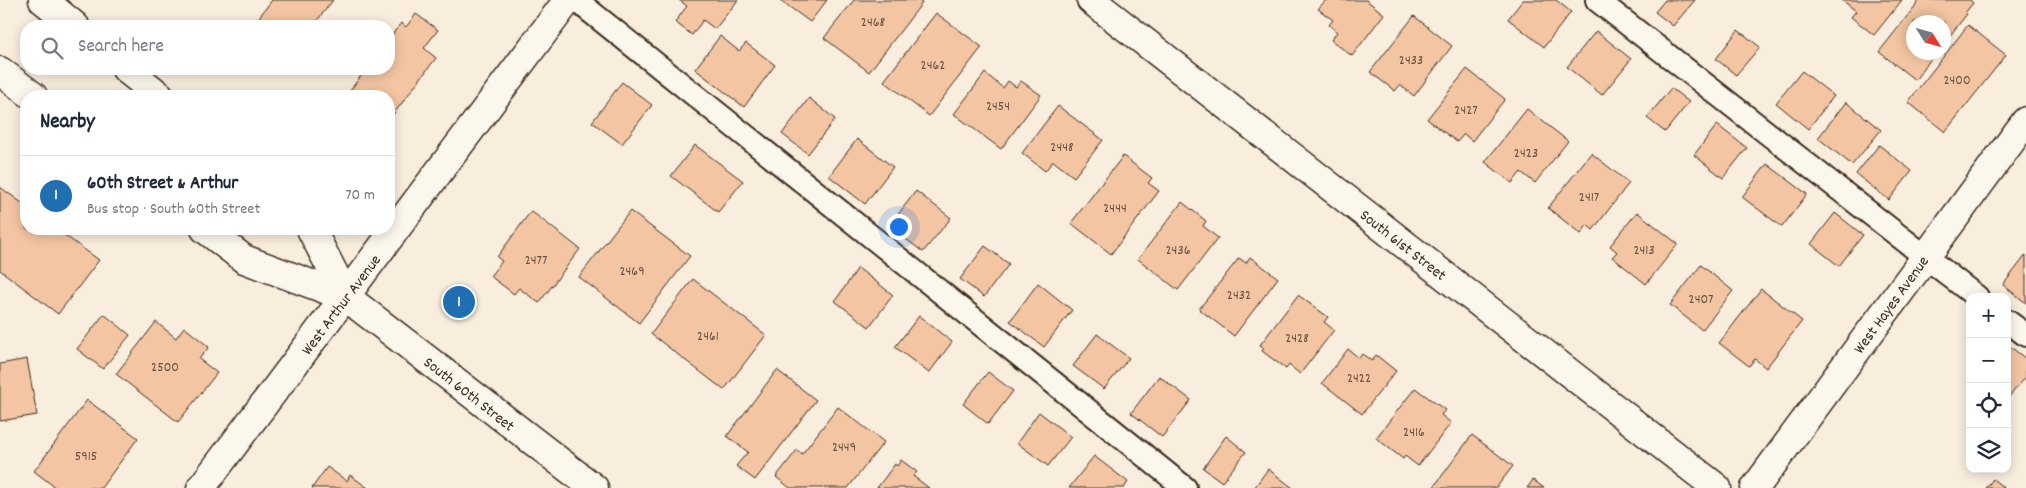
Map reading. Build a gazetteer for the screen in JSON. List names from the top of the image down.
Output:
{
  "streets": {
    "street": [
      "South 61st Street",
      "West Arthur Avenue",
      "West Hayes Avenue",
      "South 60th Street"
    ]
  },
  "crossings": [
    ["West Arthur Avenue", "South 60th Street"]
  ],
  "house_numbers": [
    "2468",
    "2433",
    "2462",
    "2400",
    "2454",
    "2427",
    "2448",
    "2423",
    "2417",
    "2444",
    "2436",
    "2413",
    "2477",
    "2469",
    "2432",
    "2407",
    "2461",
    "2428",
    "2500",
    "2422",
    "2416",
    "2449",
    "5915"
  ],
  "north": "bottom right",
  "page": {
    "search": "Search here",
    "heading": "Nearby",
    "list": [
      {
        "mark": "1",
        "name": "60th Street & Arthur",
        "note": "Bus stop · South 60th Street",
        "value": "70 m"
      }
    ],
    "pins": "1",
    "map_buttons": ["+", "−"]
  }
}
